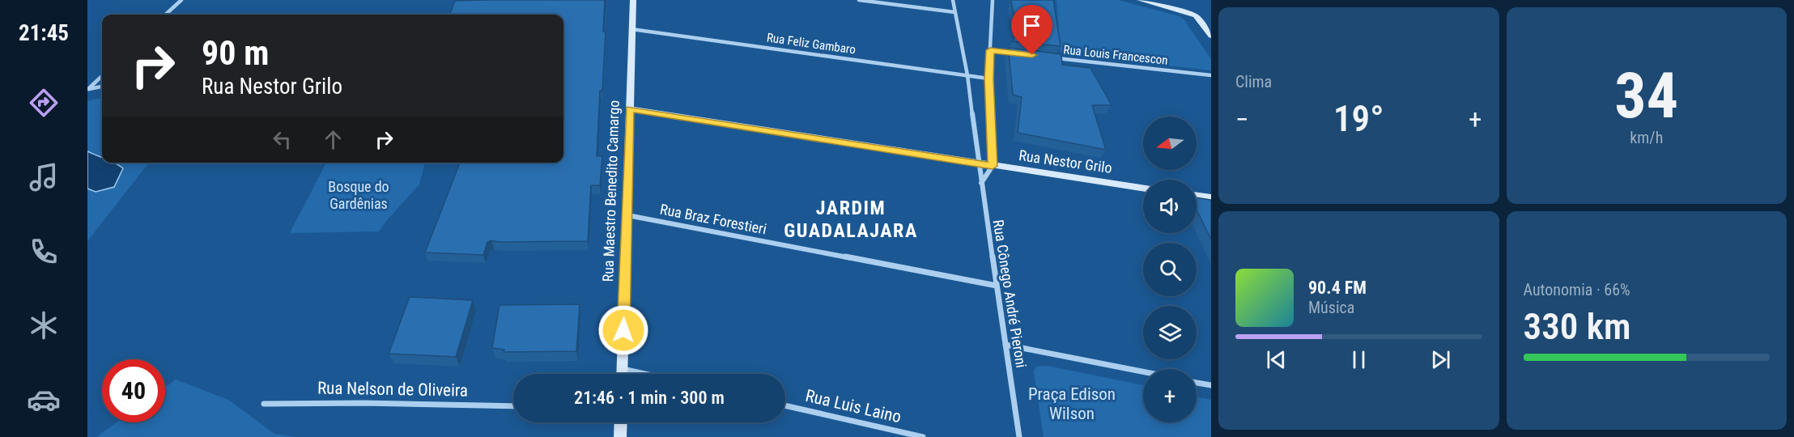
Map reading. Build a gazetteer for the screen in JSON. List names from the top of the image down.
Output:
{
  "streets": {
    "street": [
      "Rua Feliz Gambaro",
      "Rua Louis Francescon",
      "Rua Nestor Grilo",
      "Rua Maestro Benedito Camargo",
      "Rua Braz Forestieri",
      "Rua Cônego André Pieroni",
      "Rua Nelson de Oliveira",
      "Rua Luis Laino"
    ]
  },
  "crossings": [
    ["Rua Feliz Gambaro", "Rua Maestro Benedito Camargo"],
    ["Rua Feliz Gambaro", "Rua Cônego André Pieroni"],
    ["Rua Nestor Grilo", "Rua Maestro Benedito Camargo"],
    ["Rua Nestor Grilo", "Rua Cônego André Pieroni"],
    ["Rua Maestro Benedito Camargo", "Rua Braz Forestieri"],
    ["Rua Braz Forestieri", "Rua Cônego André Pieroni"]
  ],
  "districts": ["JARDIM GUADALAJARA"],
  "parks": ["Bosque do Gardênias", "Praça Edison Wilson"],
  "north": "left",
  "page": {
    "tabs": "21:45",
    "tile": [
      "Clima",
      ["34", "km/h"],
      ["Autonomia · 66%", "330 km"]
    ],
    "turn": ["90 m", "Rua Nestor Grilo"],
    "heat": ["−", "19°", "+"],
    "map_buttons": "+",
    "song": ["90.4 FM", "Música"],
    "limit": "40",
    "trip": "21:46 · 1 min · 300 m"
  }
}
